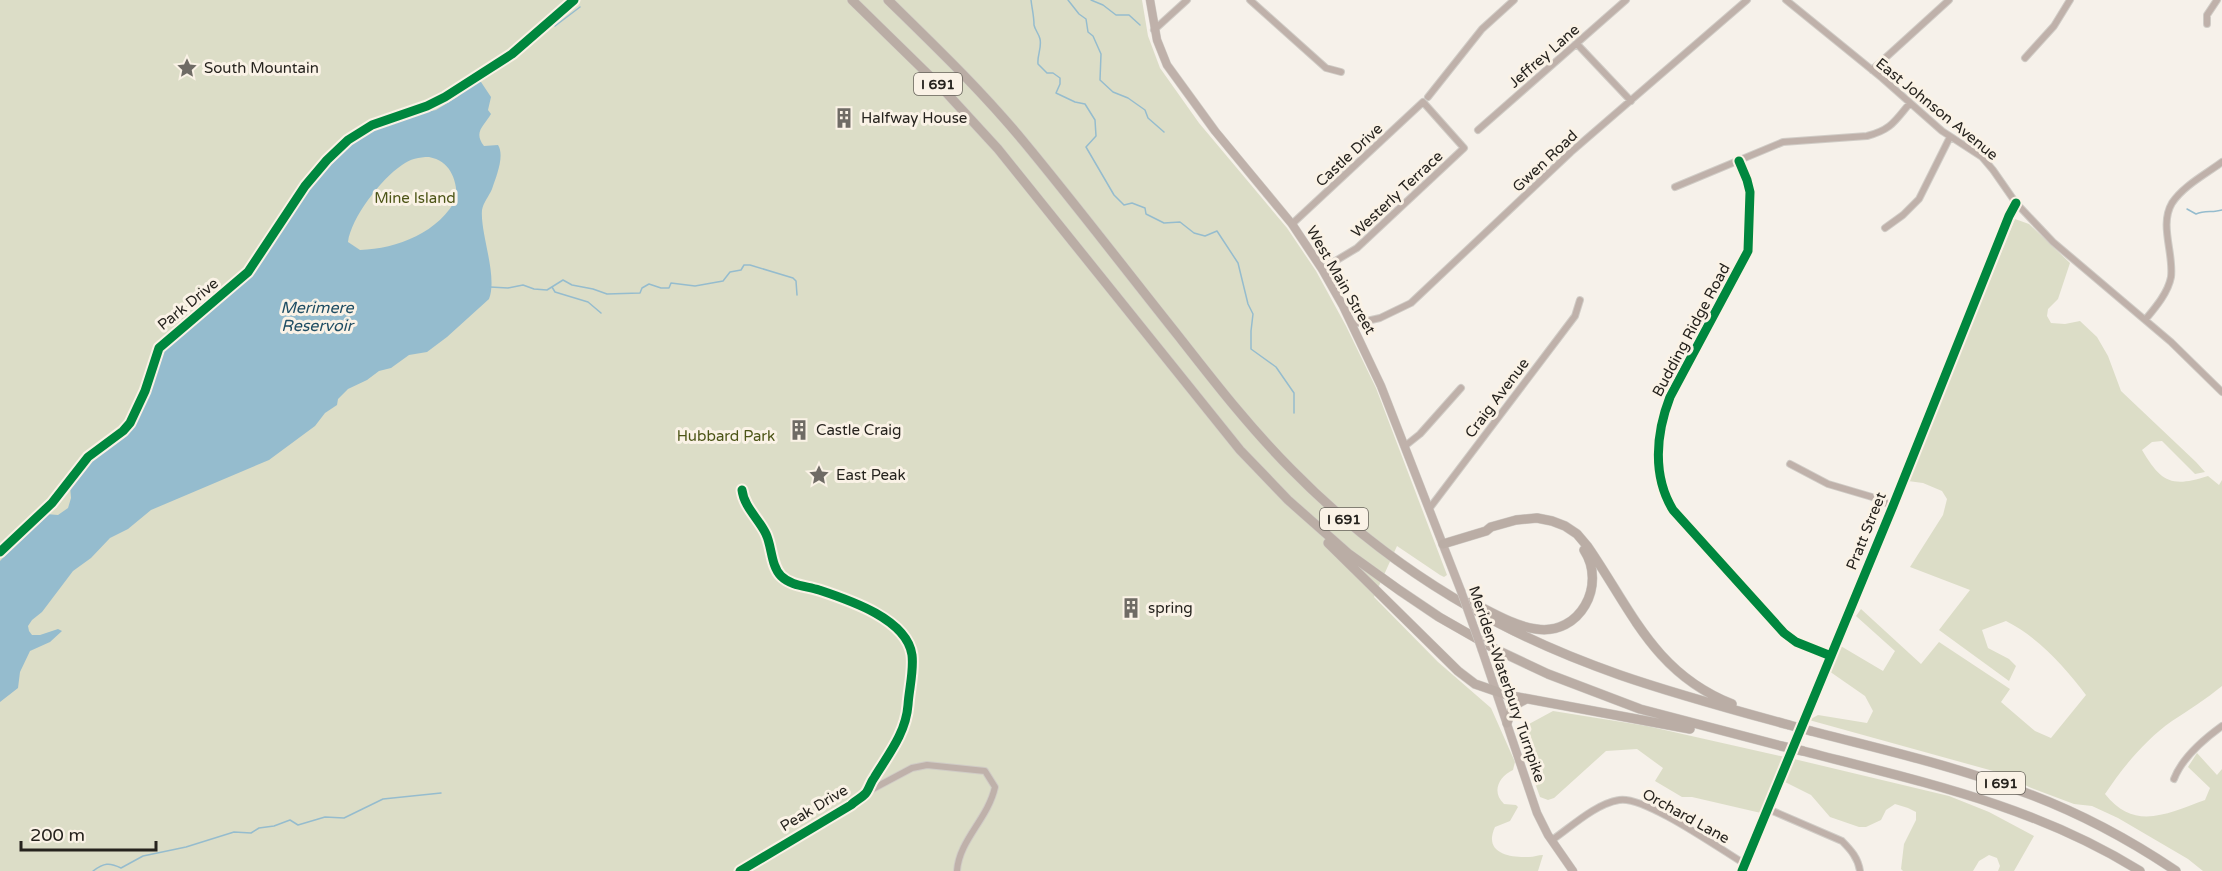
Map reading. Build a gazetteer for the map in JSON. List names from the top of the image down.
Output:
{
  "streets": {
    "highway": ["I 691"],
    "main road": ["West Main Street", "Meriden-Waterbury Turnpike"],
    "street": [
      "Jeffrey Lane",
      "East Johnson Avenue",
      "Castle Drive",
      "Gwen Road",
      "Westerly Terrace",
      "Park Drive",
      "Budding Ridge Road",
      "Craig Avenue",
      "Pratt Street",
      "Peak Drive",
      "Orchard Lane"
    ]
  },
  "crossings": [
    ["East Johnson Avenue", "Pratt Street"],
    ["Castle Drive", "Westerly Terrace"],
    ["Castle Drive", "West Main Street"],
    ["Gwen Road", "West Main Street"],
    ["Westerly Terrace", "West Main Street"],
    ["West Main Street", "Meriden-Waterbury Turnpike"],
    ["Budding Ridge Road", "Pratt Street"],
    ["Craig Avenue", "Meriden-Waterbury Turnpike"],
    ["Pratt Street", "Orchard Lane"],
    ["Meriden-Waterbury Turnpike", "Orchard Lane"]
  ],
  "water": ["Merimere Reservoir"],
  "parks": ["Mine Island", "Hubbard Park"],
  "places": {
    "place": ["South Mountain", "East Peak"],
    "building": ["Halfway House", "Castle Craig", "spring"]
  },
  "scale_bar": "200 m"
}
